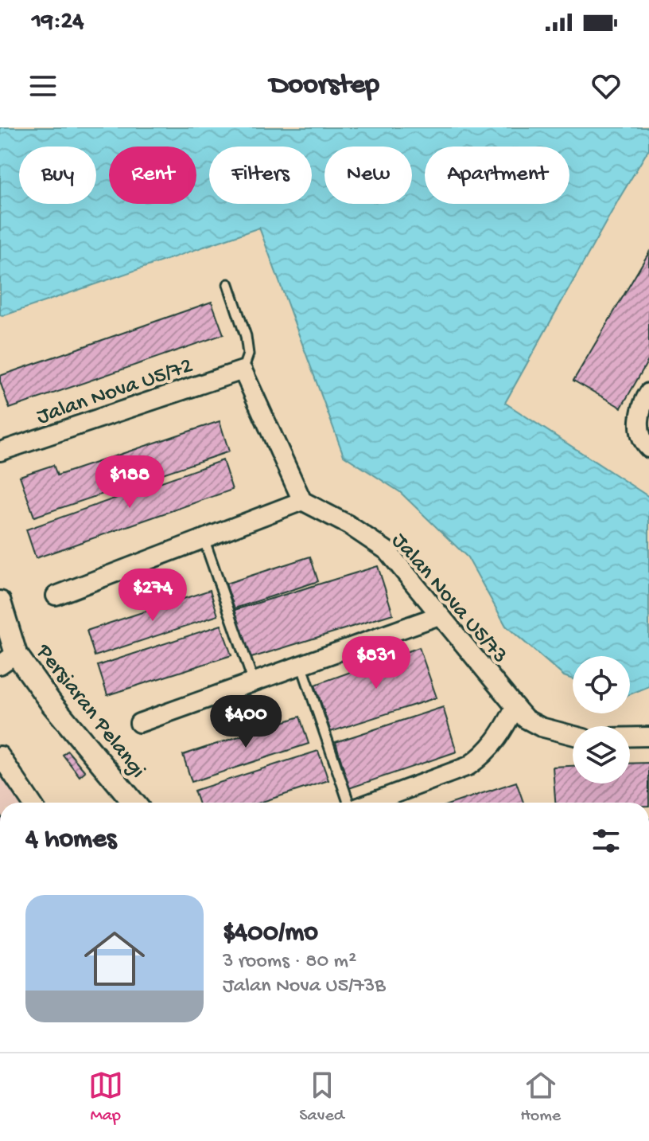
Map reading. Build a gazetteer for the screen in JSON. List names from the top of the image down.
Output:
{
  "streets": {
    "street": ["Jalan Nova U5/72", "Jalan Nova U5/73", "Persiaran Pelangi"]
  },
  "page": {
    "status": "19:24",
    "header": "Doorstep",
    "chip": [
      "Buy",
      "Rent",
      "Filters",
      "New",
      "Apartment"
    ],
    "price": [
      "$188",
      "$274",
      "$831",
      "$400"
    ],
    "heading": "4 homes",
    "list": [
      {
        "name": "$400/mo",
        "note": "3 rooms · 80 m² · Jalan Nova U5/73B"
      }
    ],
    "tabs": ["Map", "Saved", "Home"]
  }
}
